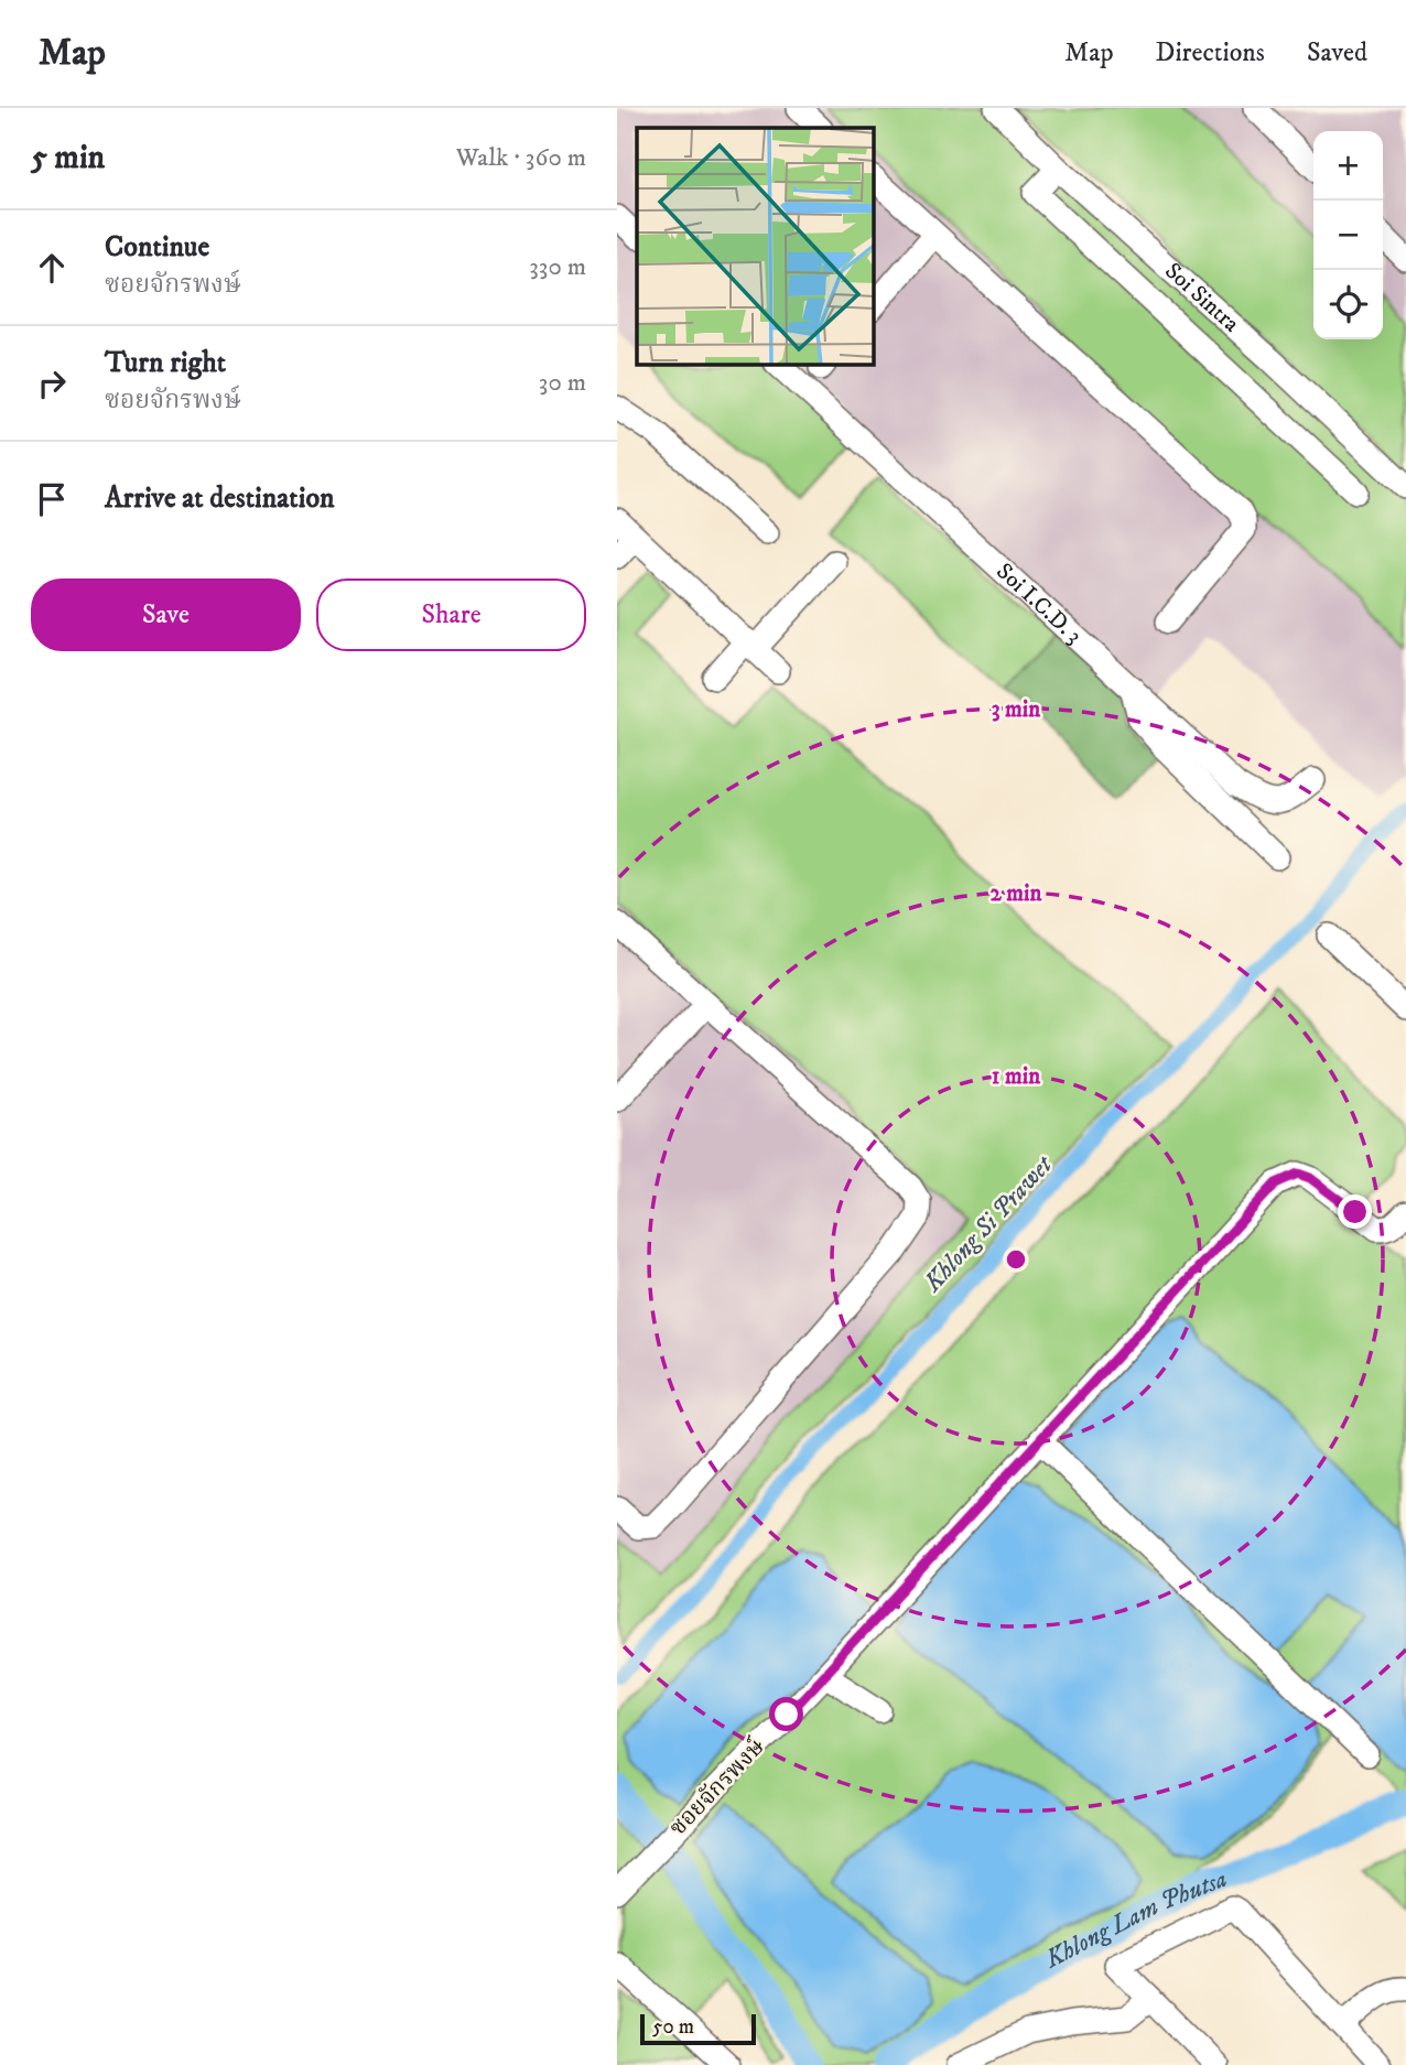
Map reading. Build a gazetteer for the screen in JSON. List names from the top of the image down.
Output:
{
  "streets": {
    "street": ["Soi Sintra", "Soi I.C.D. 3", "ซอยจักรพงษ์"]
  },
  "water": ["Khlong Si Prawet", "Khlong Lam Phutsa"],
  "scale_bar": "50 m",
  "page": {
    "header": "Map",
    "nav": ["Map", "Directions", "Saved"],
    "heading": ["5 min", "Walk · 360 m"],
    "map_buttons": ["+", "−"],
    "list": [
      ["Continue", "ซอยจักรพงษ์", "330 m"],
      ["Turn right", "ซอยจักรพงษ์", "30 m"],
      "Arrive at destination"
    ],
    "buttons": ["Save", "Share"],
    "scale": "50 m"
  },
  "rings": ["3 min", "2 min", "1 min"]
}
